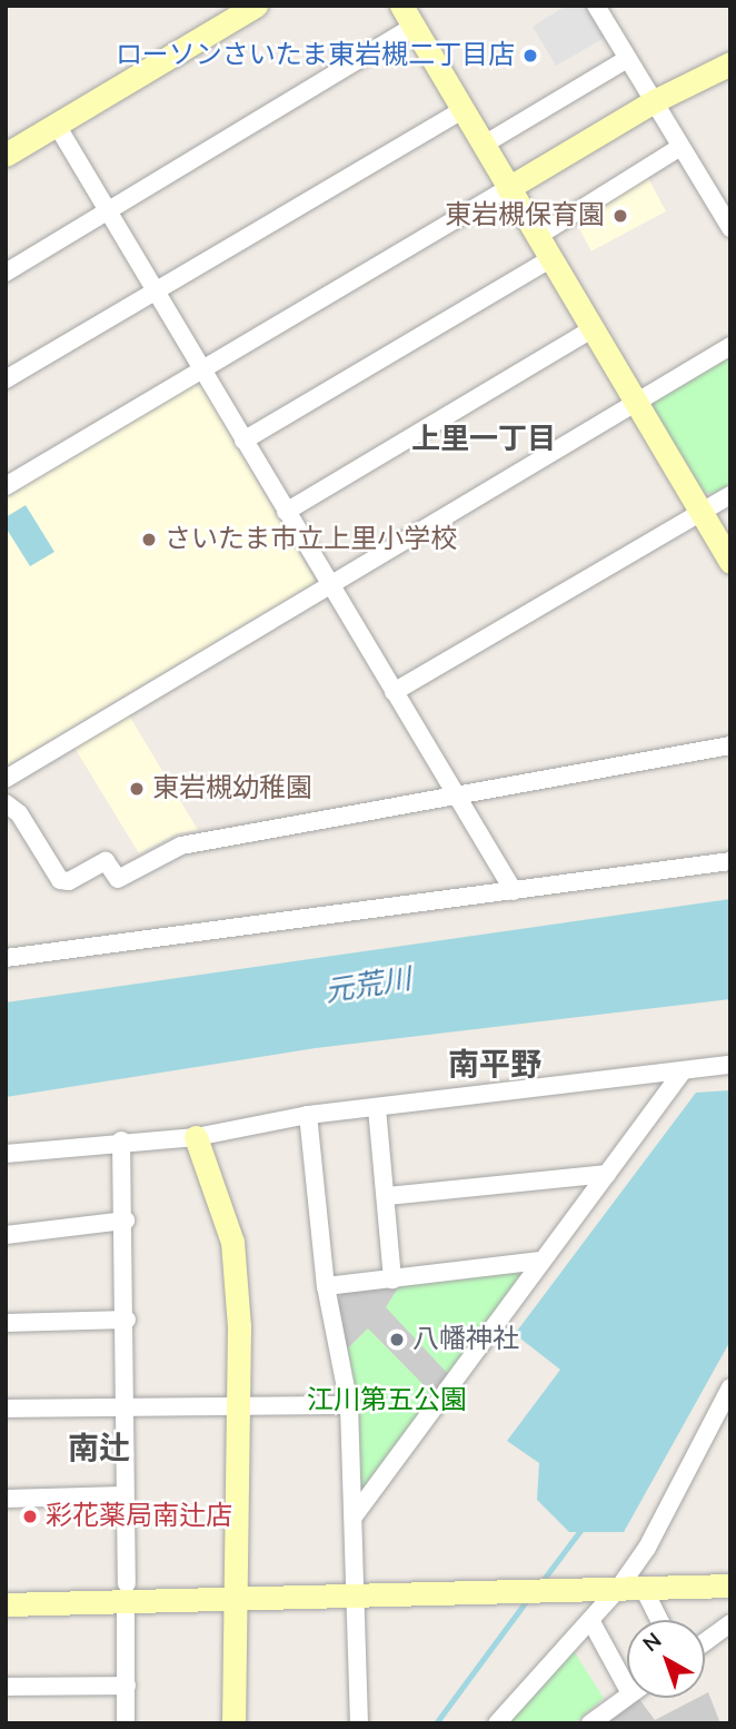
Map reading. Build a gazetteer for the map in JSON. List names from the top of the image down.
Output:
{
  "districts": ["上里一丁目", "南平野", "南辻"],
  "water": ["元荒川"],
  "parks": ["江川第五公園"],
  "places": [
    "ローソンさいたま東岩槻二丁目店",
    "東岩槻保育園",
    "さいたま市立上里小学校",
    "東岩槻幼稚園",
    "八幡神社",
    "彩花薬局南辻店"
  ],
  "north": "top left"
}
